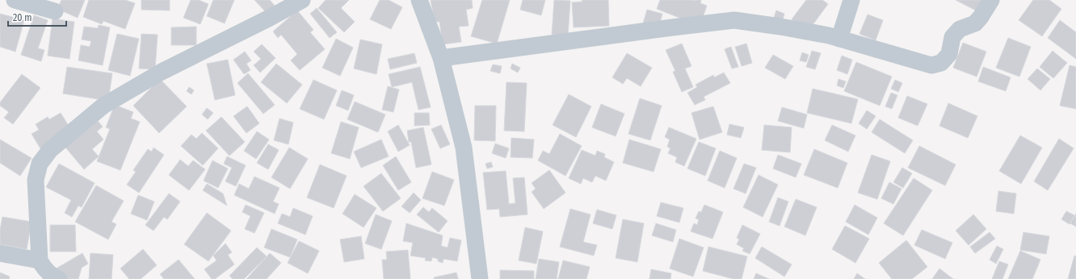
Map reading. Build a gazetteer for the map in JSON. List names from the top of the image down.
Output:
{
  "scale_bar": "20 m"
}
